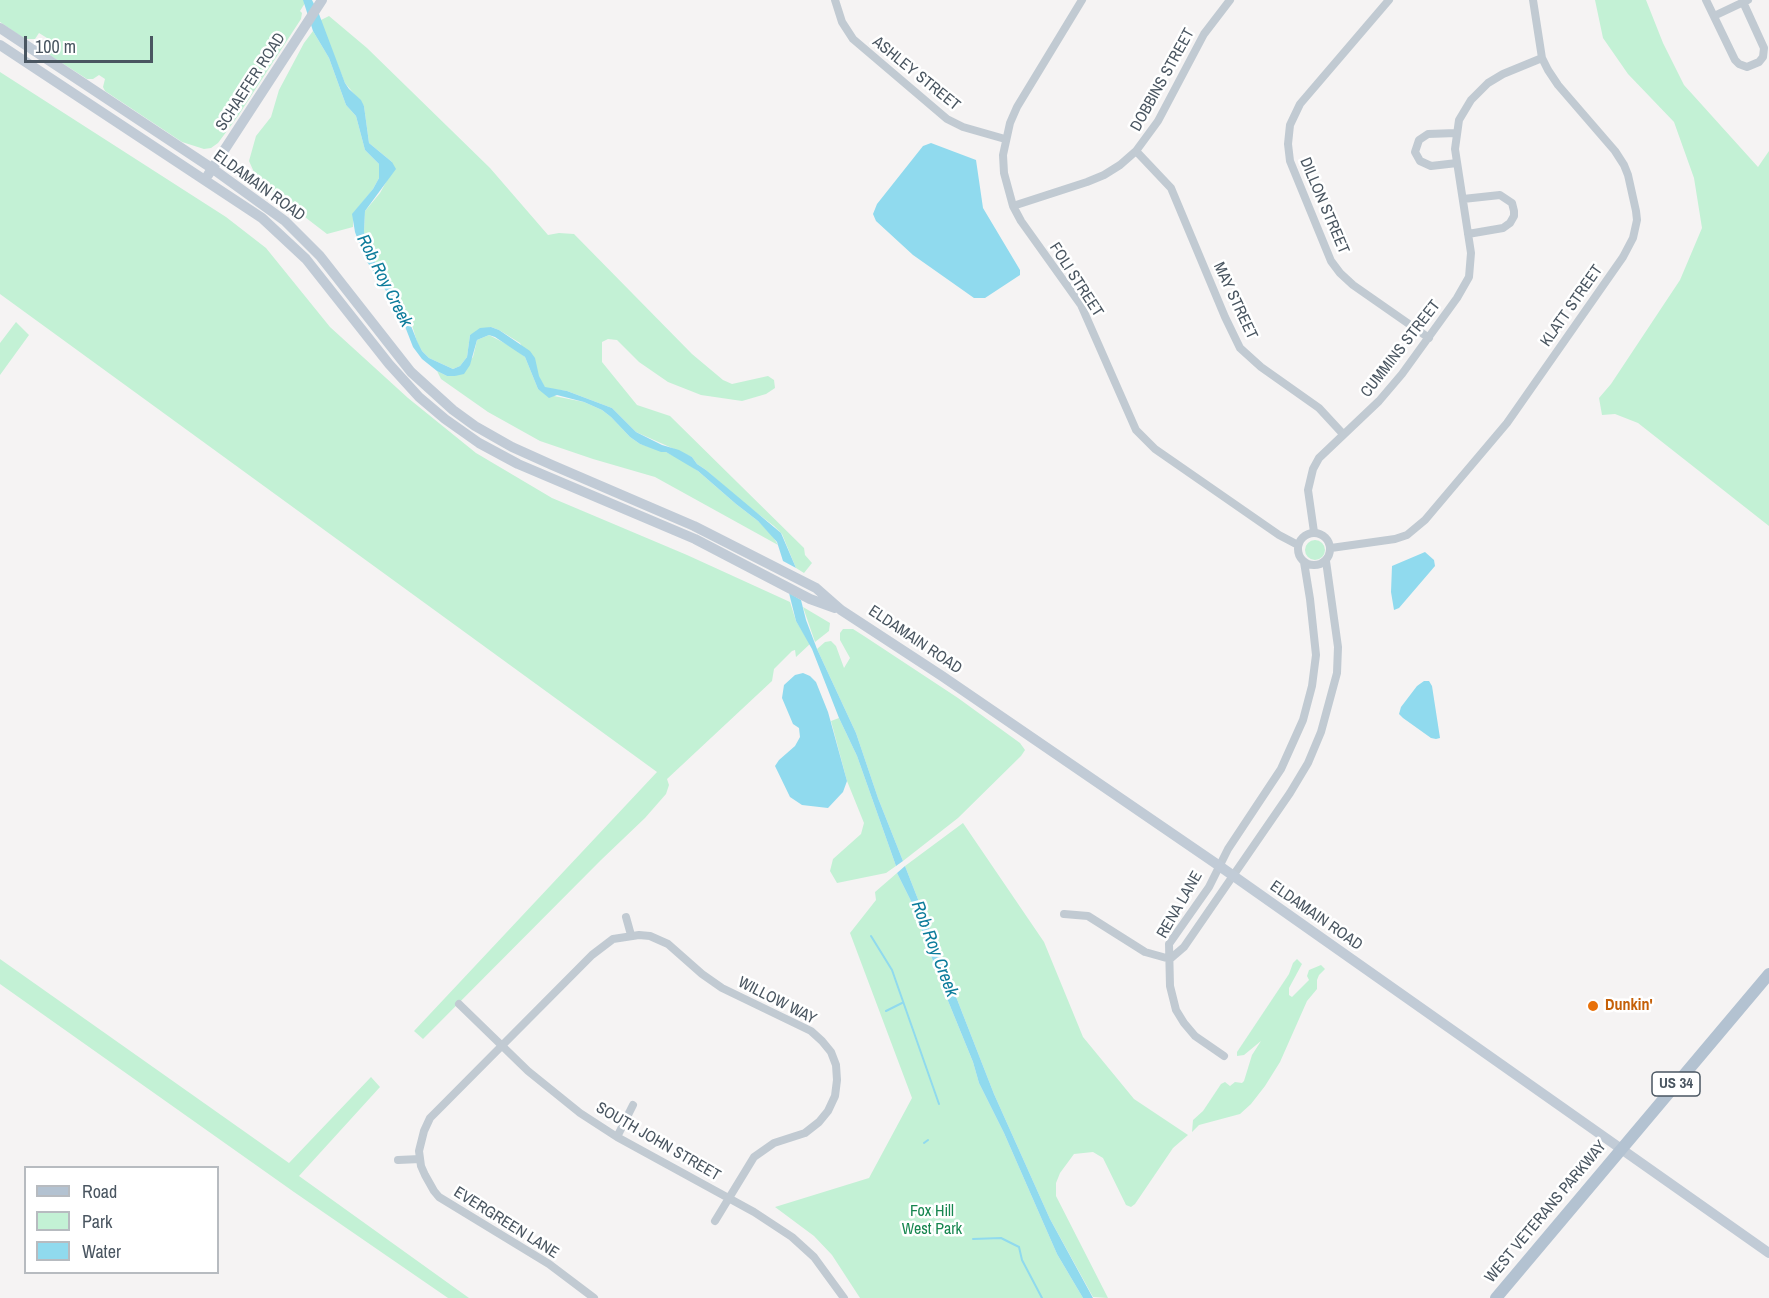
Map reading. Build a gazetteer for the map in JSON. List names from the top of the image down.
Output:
{
  "streets": {
    "main road": [
      "SCHAEFER ROAD",
      "ELDAMAIN ROAD",
      "US 34",
      "WEST VETERANS PARKWAY"
    ],
    "street": [
      "ASHLEY STREET",
      "DOBBINS STREET",
      "DILLON STREET",
      "FOLI STREET",
      "MAY STREET",
      "KLATT STREET",
      "CUMMINS STREET",
      "RENA LANE",
      "WILLOW WAY",
      "SOUTH JOHN STREET",
      "EVERGREEN LANE"
    ]
  },
  "crossings": [
    ["ASHLEY STREET", "FOLI STREET"],
    ["DOBBINS STREET", "FOLI STREET"],
    ["DOBBINS STREET", "MAY STREET"],
    ["SCHAEFER ROAD", "ELDAMAIN ROAD"],
    ["ELDAMAIN ROAD", "RENA LANE"],
    ["ELDAMAIN ROAD", "US 34"],
    ["ELDAMAIN ROAD", "WEST VETERANS PARKWAY"],
    ["DILLON STREET", "CUMMINS STREET"],
    ["FOLI STREET", "KLATT STREET"],
    ["FOLI STREET", "CUMMINS STREET"],
    ["MAY STREET", "CUMMINS STREET"],
    ["KLATT STREET", "CUMMINS STREET"],
    ["WILLOW WAY", "SOUTH JOHN STREET"],
    ["US 34", "WEST VETERANS PARKWAY"]
  ],
  "water": ["Rob Roy Creek"],
  "parks": ["Fox Hill West Park"],
  "places": ["Dunkin'"],
  "legend": ["Road", "Park", "Water"],
  "scale_bar": "100 m"
}
